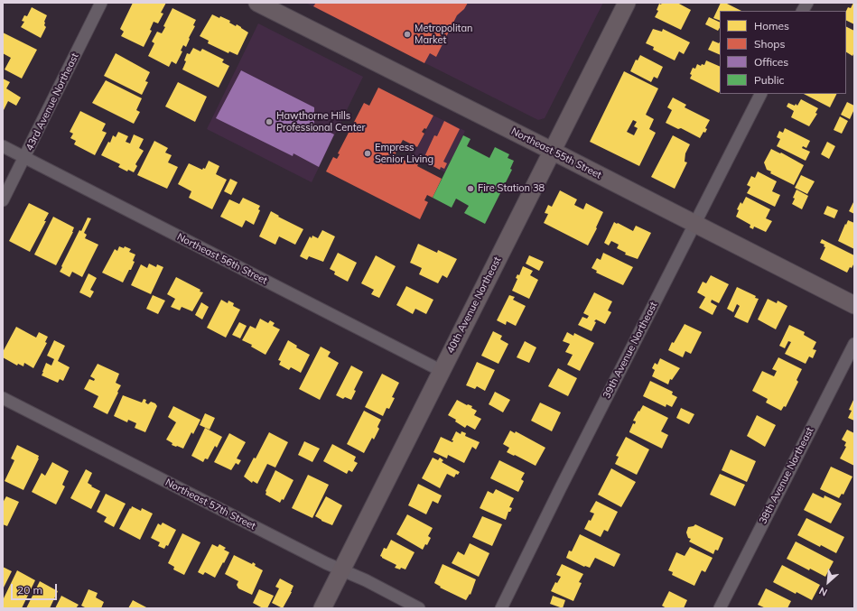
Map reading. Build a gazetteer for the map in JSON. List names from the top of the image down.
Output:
{
  "streets": {
    "street": [
      "43rd Avenue Northeast",
      "Northeast 55th Street",
      "Northeast 56th Street",
      "40th Avenue Northeast",
      "39th Avenue Northeast",
      "38th Avenue Northeast",
      "Northeast 57th Street"
    ]
  },
  "crossings": [
    ["43rd Avenue Northeast", "Northeast 56th Street"],
    ["Northeast 55th Street", "40th Avenue Northeast"],
    ["Northeast 55th Street", "39th Avenue Northeast"],
    ["Northeast 56th Street", "40th Avenue Northeast"],
    ["40th Avenue Northeast", "Northeast 57th Street"]
  ],
  "places": [
    "Metropolitan Market",
    "Hawthorne Hills Professional Center",
    "Empress Senior Living",
    "Fire Station 38"
  ],
  "legend": [
    "Homes",
    "Shops",
    "Offices",
    "Public"
  ],
  "scale_bar": "20 m",
  "north": "bottom left"
}
